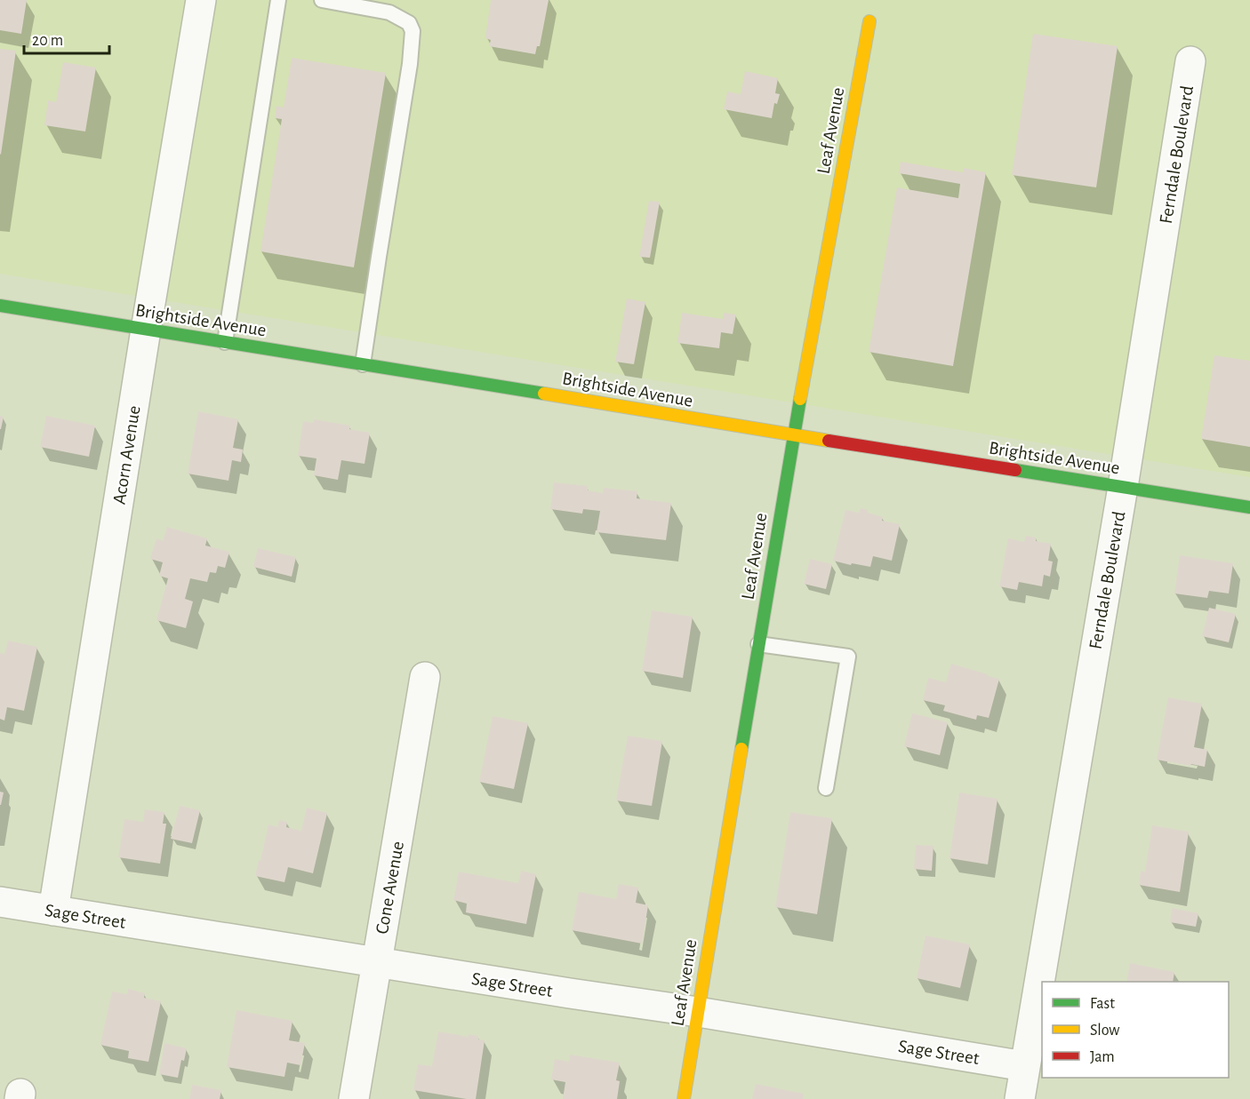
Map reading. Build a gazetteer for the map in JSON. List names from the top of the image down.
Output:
{
  "streets": {
    "street": [
      "Leaf Avenue",
      "Ferndale Boulevard",
      "Brightside Avenue",
      "Acorn Avenue",
      "Cone Avenue",
      "Sage Street"
    ]
  },
  "crossings": [
    ["Leaf Avenue", "Brightside Avenue"],
    ["Leaf Avenue", "Sage Street"],
    ["Ferndale Boulevard", "Brightside Avenue"],
    ["Ferndale Boulevard", "Sage Street"],
    ["Brightside Avenue", "Acorn Avenue"],
    ["Acorn Avenue", "Sage Street"],
    ["Cone Avenue", "Sage Street"]
  ],
  "legend": ["Fast", "Slow", "Jam"],
  "scale_bar": "20 m"
}
